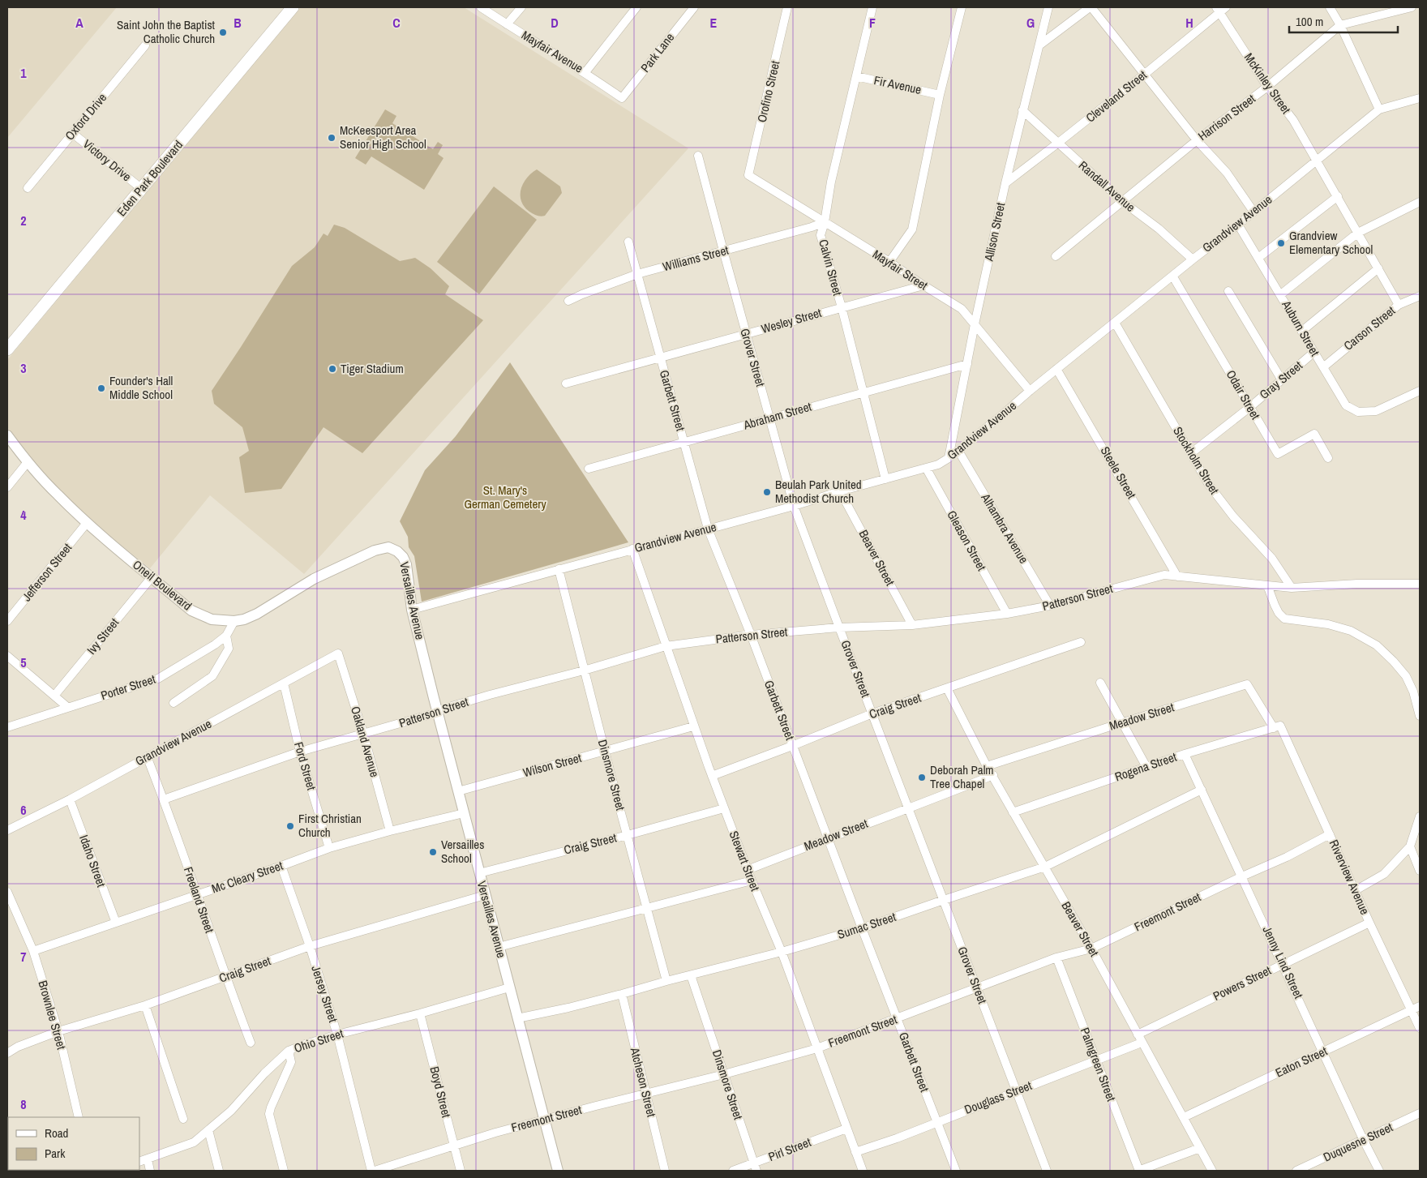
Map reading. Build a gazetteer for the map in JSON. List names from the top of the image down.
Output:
{
  "streets": {
    "main road": ["Eden Park Boulevard"],
    "street": [
      "Mayfair Avenue",
      "Park Lane",
      "McKinley Street",
      "Fir Avenue",
      "Orofino Street",
      "Cleveland Street",
      "Oxford Drive",
      "Harrison Street",
      "Victory Drive",
      "Randall Avenue",
      "Grandview Avenue",
      "Allison Street",
      "Williams Street",
      "Calvin Street",
      "Mayfair Street",
      "Wesley Street",
      "Auburn Street",
      "Carson Street",
      "Grover Street",
      "Gray Street",
      "Odair Street",
      "Garbett Street",
      "Abraham Street",
      "Stockholm Street",
      "Steele Street",
      "Alhambra Avenue",
      "Gleason Street",
      "Beaver Street",
      "Jefferson Street",
      "Oneil Boulevard",
      "Patterson Street",
      "Versailles Avenue",
      "Ivy Street",
      "Porter Street",
      "Craig Street",
      "Meadow Street",
      "Oakland Avenue",
      "Wilson Street",
      "Ford Street",
      "Rogena Street",
      "Dinsmore Street",
      "Idaho Street",
      "Stewart Street",
      "Mc Cleary Street",
      "Riverview Avenue",
      "Freeland Street",
      "Freemont Street",
      "Sumac Street",
      "Jenny Lind Street",
      "Powers Street",
      "Jersey Street",
      "Brownlee Street",
      "Ohio Street",
      "Eaton Street",
      "Palmgreen Street",
      "Atcheson Street",
      "Boyd Street",
      "Douglass Street",
      "Duquesne Street",
      "Pirl Street"
    ]
  },
  "crossings": [
    ["Mayfair Avenue", "Park Lane"],
    ["McKinley Street", "Cleveland Street"],
    ["McKinley Street", "Harrison Street"],
    ["McKinley Street", "Grandview Avenue"],
    ["McKinley Street", "Carson Street"],
    ["Fir Avenue", "Calvin Street"],
    ["Orofino Street", "Mayfair Street"],
    ["Cleveland Street", "Randall Avenue"],
    ["Cleveland Street", "Allison Street"],
    ["Oxford Drive", "Victory Drive"],
    ["Harrison Street", "Randall Avenue"],
    ["Victory Drive", "Eden Park Boulevard"],
    ["Randall Avenue", "Grandview Avenue"],
    ["Randall Avenue", "Allison Street"],
    ["Grandview Avenue", "Allison Street"],
    ["Grandview Avenue", "Calvin Street"],
    ["Grandview Avenue", "Mayfair Street"],
    ["Grandview Avenue", "Auburn Street"],
    ["Grandview Avenue", "Grover Street"],
    ["Grandview Avenue", "Odair Street"],
    ["Grandview Avenue", "Garbett Street"],
    ["Grandview Avenue", "Stockholm Street"],
    ["Grandview Avenue", "Steele Street"],
    ["Grandview Avenue", "Alhambra Avenue"],
    ["Grandview Avenue", "Gleason Street"],
    ["Grandview Avenue", "Beaver Street"],
    ["Grandview Avenue", "Versailles Avenue"],
    ["Grandview Avenue", "Oakland Avenue"],
    ["Grandview Avenue", "Ford Street"],
    ["Grandview Avenue", "Dinsmore Street"],
    ["Grandview Avenue", "Idaho Street"],
    ["Grandview Avenue", "Stewart Street"],
    ["Grandview Avenue", "Freeland Street"],
    ["Allison Street", "Mayfair Street"],
    ["Allison Street", "Abraham Street"],
    ["Williams Street", "Calvin Street"],
    ["Williams Street", "Mayfair Street"],
    ["Williams Street", "Grover Street"],
    ["Williams Street", "Garbett Street"],
    ["Calvin Street", "Mayfair Street"],
    ["Calvin Street", "Wesley Street"],
    ["Calvin Street", "Abraham Street"],
    ["Mayfair Street", "Wesley Street"],
    ["Wesley Street", "Grover Street"],
    ["Wesley Street", "Garbett Street"],
    ["Auburn Street", "Carson Street"],
    ["Auburn Street", "Gray Street"],
    ["Grover Street", "Abraham Street"],
    ["Grover Street", "Patterson Street"],
    ["Grover Street", "Craig Street"],
    ["Grover Street", "Meadow Street"],
    ["Grover Street", "Freemont Street"],
    ["Grover Street", "Sumac Street"],
    ["Grover Street", "Douglass Street"],
    ["Gray Street", "Odair Street"],
    ["Gray Street", "Stockholm Street"],
    ["Garbett Street", "Abraham Street"],
    ["Garbett Street", "Patterson Street"],
    ["Garbett Street", "Craig Street"],
    ["Garbett Street", "Meadow Street"],
    ["Garbett Street", "Freemont Street"],
    ["Garbett Street", "Sumac Street"],
    ["Garbett Street", "Douglass Street"],
    ["Stockholm Street", "Patterson Street"],
    ["Steele Street", "Patterson Street"],
    ["Alhambra Avenue", "Patterson Street"],
    ["Gleason Street", "Patterson Street"],
    ["Beaver Street", "Patterson Street"],
    ["Beaver Street", "Craig Street"],
    ["Beaver Street", "Meadow Street"],
    ["Beaver Street", "Rogena Street"],
    ["Beaver Street", "Freemont Street"],
    ["Beaver Street", "Sumac Street"],
    ["Beaver Street", "Powers Street"],
    ["Beaver Street", "Eaton Street"],
    ["Beaver Street", "Douglass Street"],
    ["Jefferson Street", "Oneil Boulevard"],
    ["Oneil Boulevard", "Versailles Avenue"],
    ["Oneil Boulevard", "Ivy Street"],
    ["Oneil Boulevard", "Porter Street"],
    ["Patterson Street", "Versailles Avenue"],
    ["Patterson Street", "Oakland Avenue"],
    ["Patterson Street", "Ford Street"],
    ["Patterson Street", "Dinsmore Street"],
    ["Patterson Street", "Stewart Street"],
    ["Patterson Street", "Freeland Street"],
    ["Versailles Avenue", "Craig Street"],
    ["Versailles Avenue", "Wilson Street"],
    ["Versailles Avenue", "Mc Cleary Street"],
    ["Versailles Avenue", "Freemont Street"],
    ["Versailles Avenue", "Sumac Street"],
    ["Versailles Avenue", "Ohio Street"],
    ["Craig Street", "Dinsmore Street"],
    ["Craig Street", "Stewart Street"],
    ["Craig Street", "Freeland Street"],
    ["Craig Street", "Jersey Street"],
    ["Craig Street", "Brownlee Street"],
    ["Meadow Street", "Rogena Street"],
    ["Meadow Street", "Stewart Street"],
    ["Meadow Street", "Riverview Avenue"],
    ["Oakland Avenue", "Mc Cleary Street"],
    ["Wilson Street", "Dinsmore Street"],
    ["Wilson Street", "Stewart Street"],
    ["Ford Street", "Mc Cleary Street"],
    ["Rogena Street", "Riverview Avenue"],
    ["Rogena Street", "Jenny Lind Street"],
    ["Dinsmore Street", "Freemont Street"],
    ["Dinsmore Street", "Sumac Street"],
    ["Dinsmore Street", "Pirl Street"],
    ["Idaho Street", "Mc Cleary Street"],
    ["Stewart Street", "Freemont Street"],
    ["Stewart Street", "Sumac Street"],
    ["Stewart Street", "Douglass Street"],
    ["Stewart Street", "Pirl Street"],
    ["Mc Cleary Street", "Freeland Street"],
    ["Mc Cleary Street", "Jersey Street"],
    ["Mc Cleary Street", "Brownlee Street"],
    ["Riverview Avenue", "Freemont Street"],
    ["Riverview Avenue", "Powers Street"],
    ["Riverview Avenue", "Eaton Street"],
    ["Freemont Street", "Jenny Lind Street"],
    ["Freemont Street", "Palmgreen Street"],
    ["Freemont Street", "Atcheson Street"],
    ["Freemont Street", "Boyd Street"],
    ["Sumac Street", "Jenny Lind Street"],
    ["Sumac Street", "Atcheson Street"],
    ["Jenny Lind Street", "Powers Street"],
    ["Jenny Lind Street", "Eaton Street"],
    ["Jenny Lind Street", "Duquesne Street"],
    ["Jersey Street", "Ohio Street"],
    ["Ohio Street", "Boyd Street"],
    ["Palmgreen Street", "Douglass Street"]
  ],
  "parks": ["St. Mary's German Cemetery"],
  "places": [
    "Saint John the Baptist Catholic Church",
    "McKeesport Area Senior High School",
    "Grandview Elementary School",
    "Tiger Stadium",
    "Founder's Hall Middle School",
    "Beulah Park United Methodist Church",
    "Deborah Palm Tree Chapel",
    "First Christian Church",
    "Versailles School"
  ],
  "legend": ["Road", "Park"],
  "scale_bar": "100 m",
  "grid": {
    "columns": [
      "A",
      "B",
      "C",
      "D",
      "E",
      "F",
      "G",
      "H"
    ],
    "rows": [
      "1",
      "2",
      "3",
      "4",
      "5",
      "6",
      "7",
      "8"
    ]
  }
}
